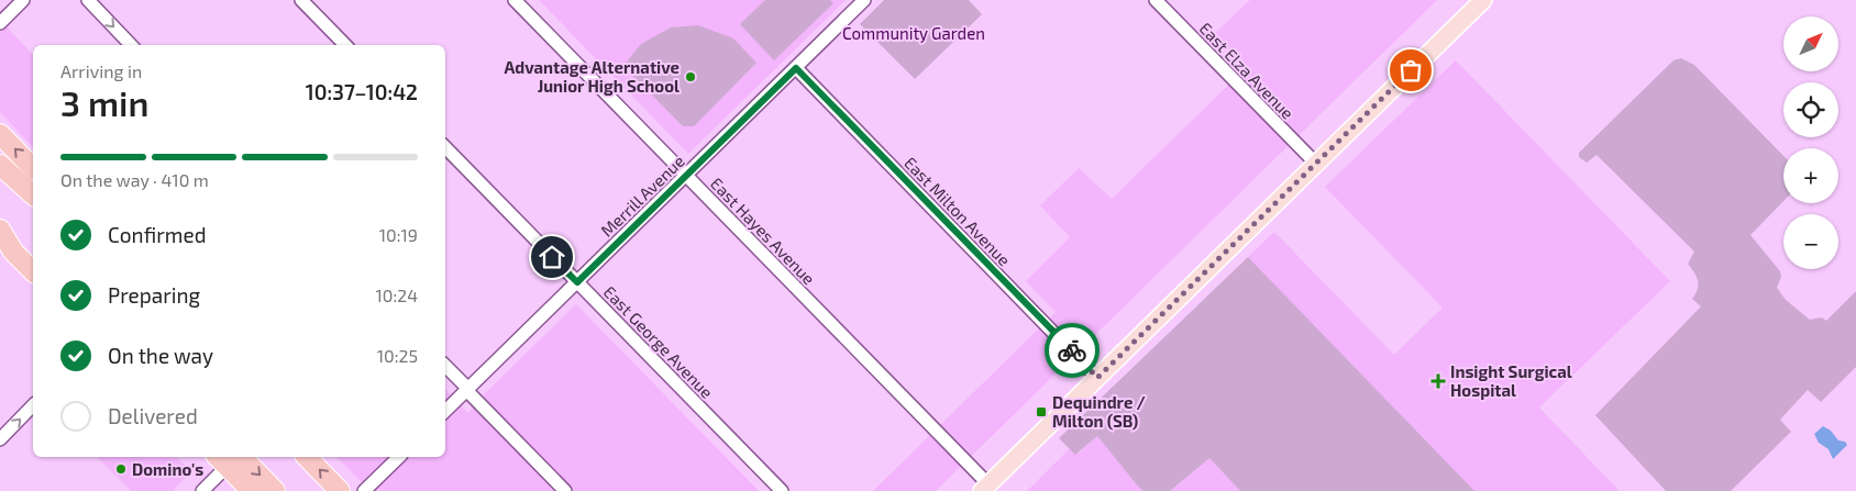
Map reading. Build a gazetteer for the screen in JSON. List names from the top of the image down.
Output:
{
  "streets": {
    "street": [
      "East Elza Avenue",
      "Merrill Avenue",
      "East Milton Avenue",
      "East Hayes Avenue",
      "East George Avenue"
    ]
  },
  "crossings": [
    ["Merrill Avenue", "East Milton Avenue"],
    ["Merrill Avenue", "East Hayes Avenue"],
    ["Merrill Avenue", "East George Avenue"]
  ],
  "parks": ["Community Garden"],
  "places": {
    "other": ["Advantage Alternative Junior High School", "Domino's"],
    "health": ["Insight Surgical Hospital"],
    "transit": ["Dequindre / Milton (SB)"]
  },
  "north": "top right",
  "page": {
    "map_buttons": ["+", "−"],
    "heading": ["3 min", "Arriving in", "10:37–10:42"],
    "bar": "On the way · 410 m",
    "list": [
      ["Confirmed", "10:19"],
      ["Preparing", "10:24"],
      ["On the way", "10:25"],
      "Delivered"
    ]
  }
}
